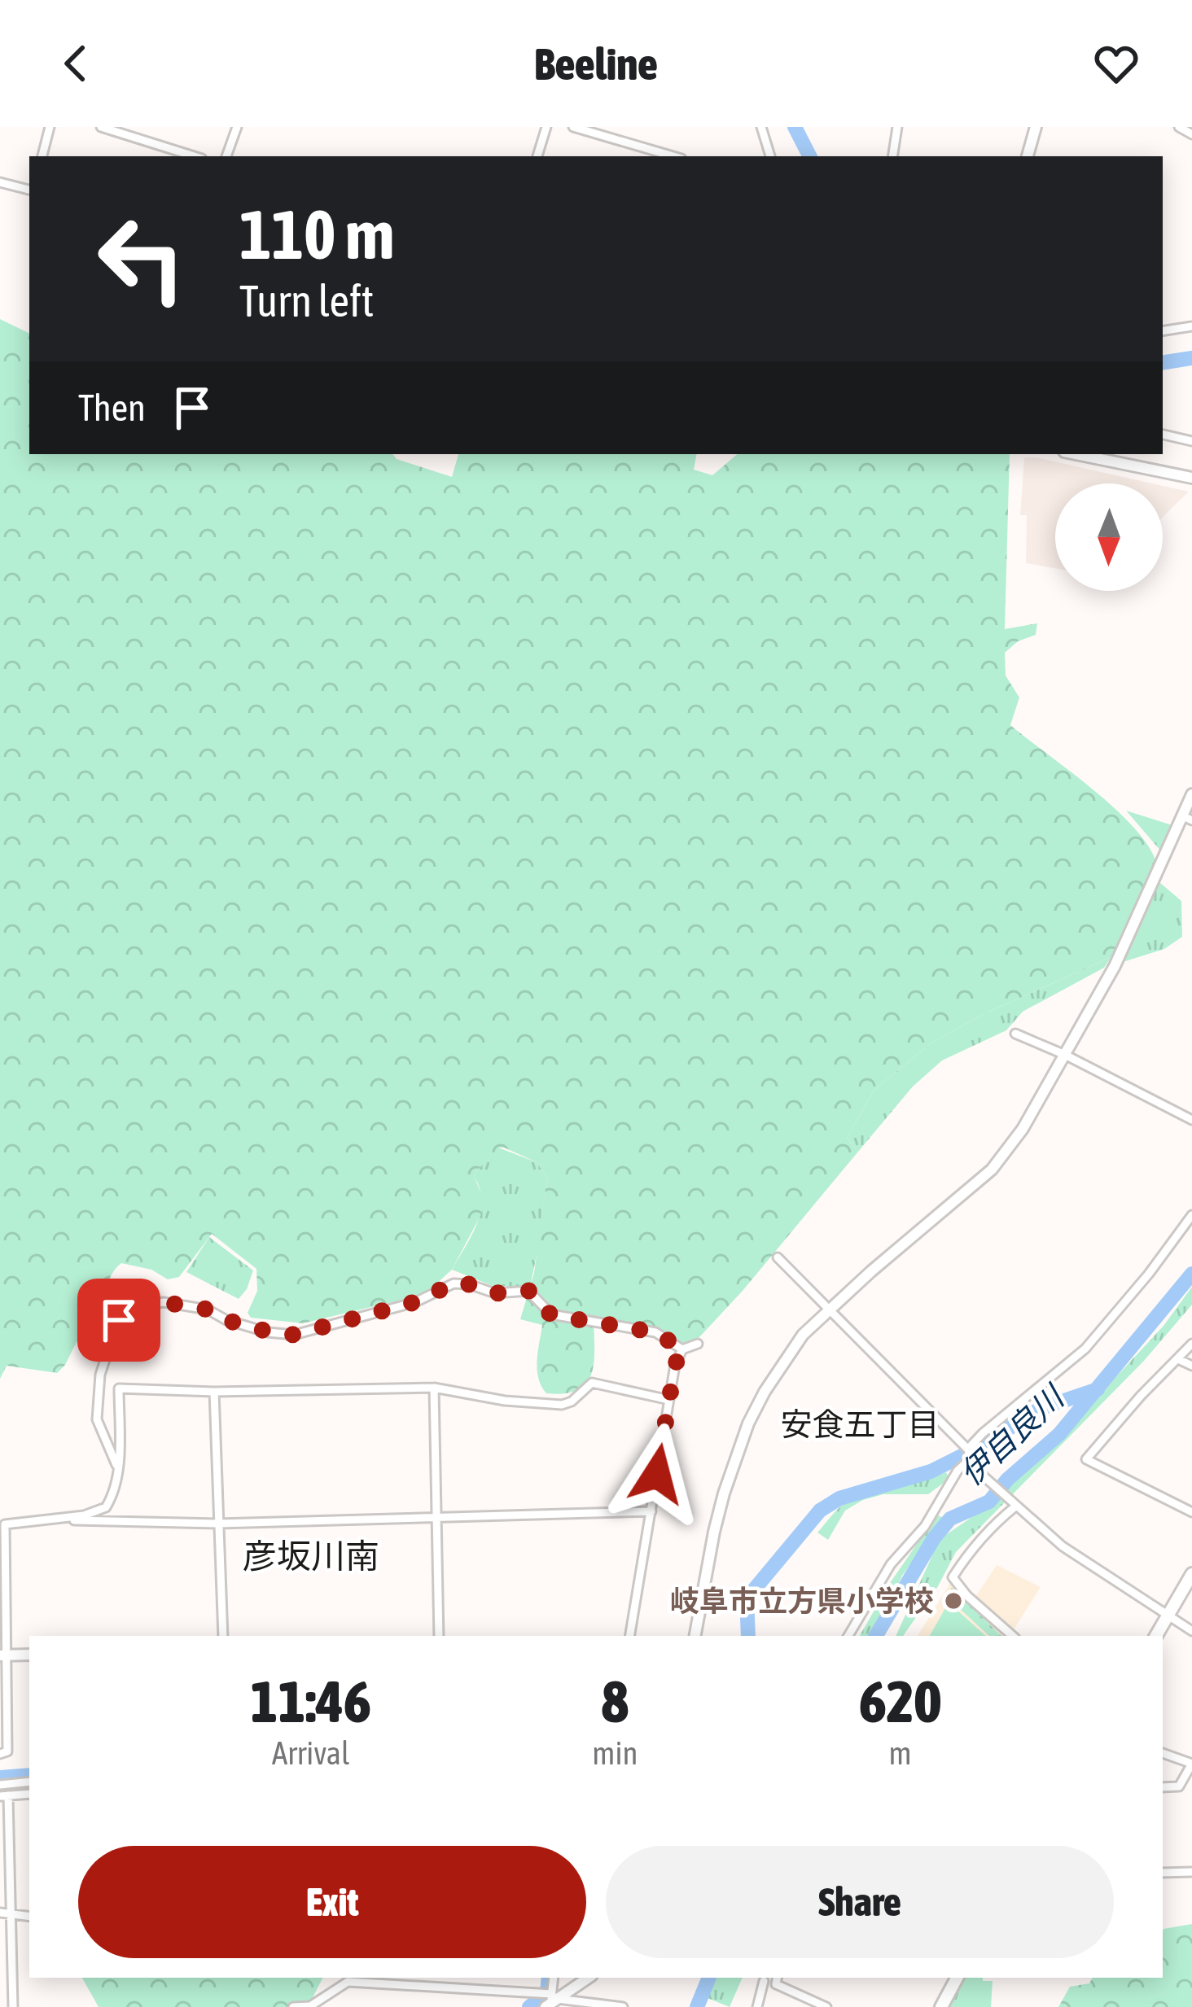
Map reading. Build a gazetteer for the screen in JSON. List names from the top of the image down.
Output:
{
  "districts": ["安食五丁目", "彦坂川南"],
  "water": ["伊自良川"],
  "places": ["岐阜市立方県小学校"],
  "north": "bottom",
  "page": {
    "header": "Beeline",
    "turn": ["110 m", "Turn left"],
    "then": "Then",
    "eta": [
      "11:46",
      "Arrival",
      "8",
      "min",
      "620",
      "m"
    ],
    "buttons": ["Exit", "Share"]
  }
}
